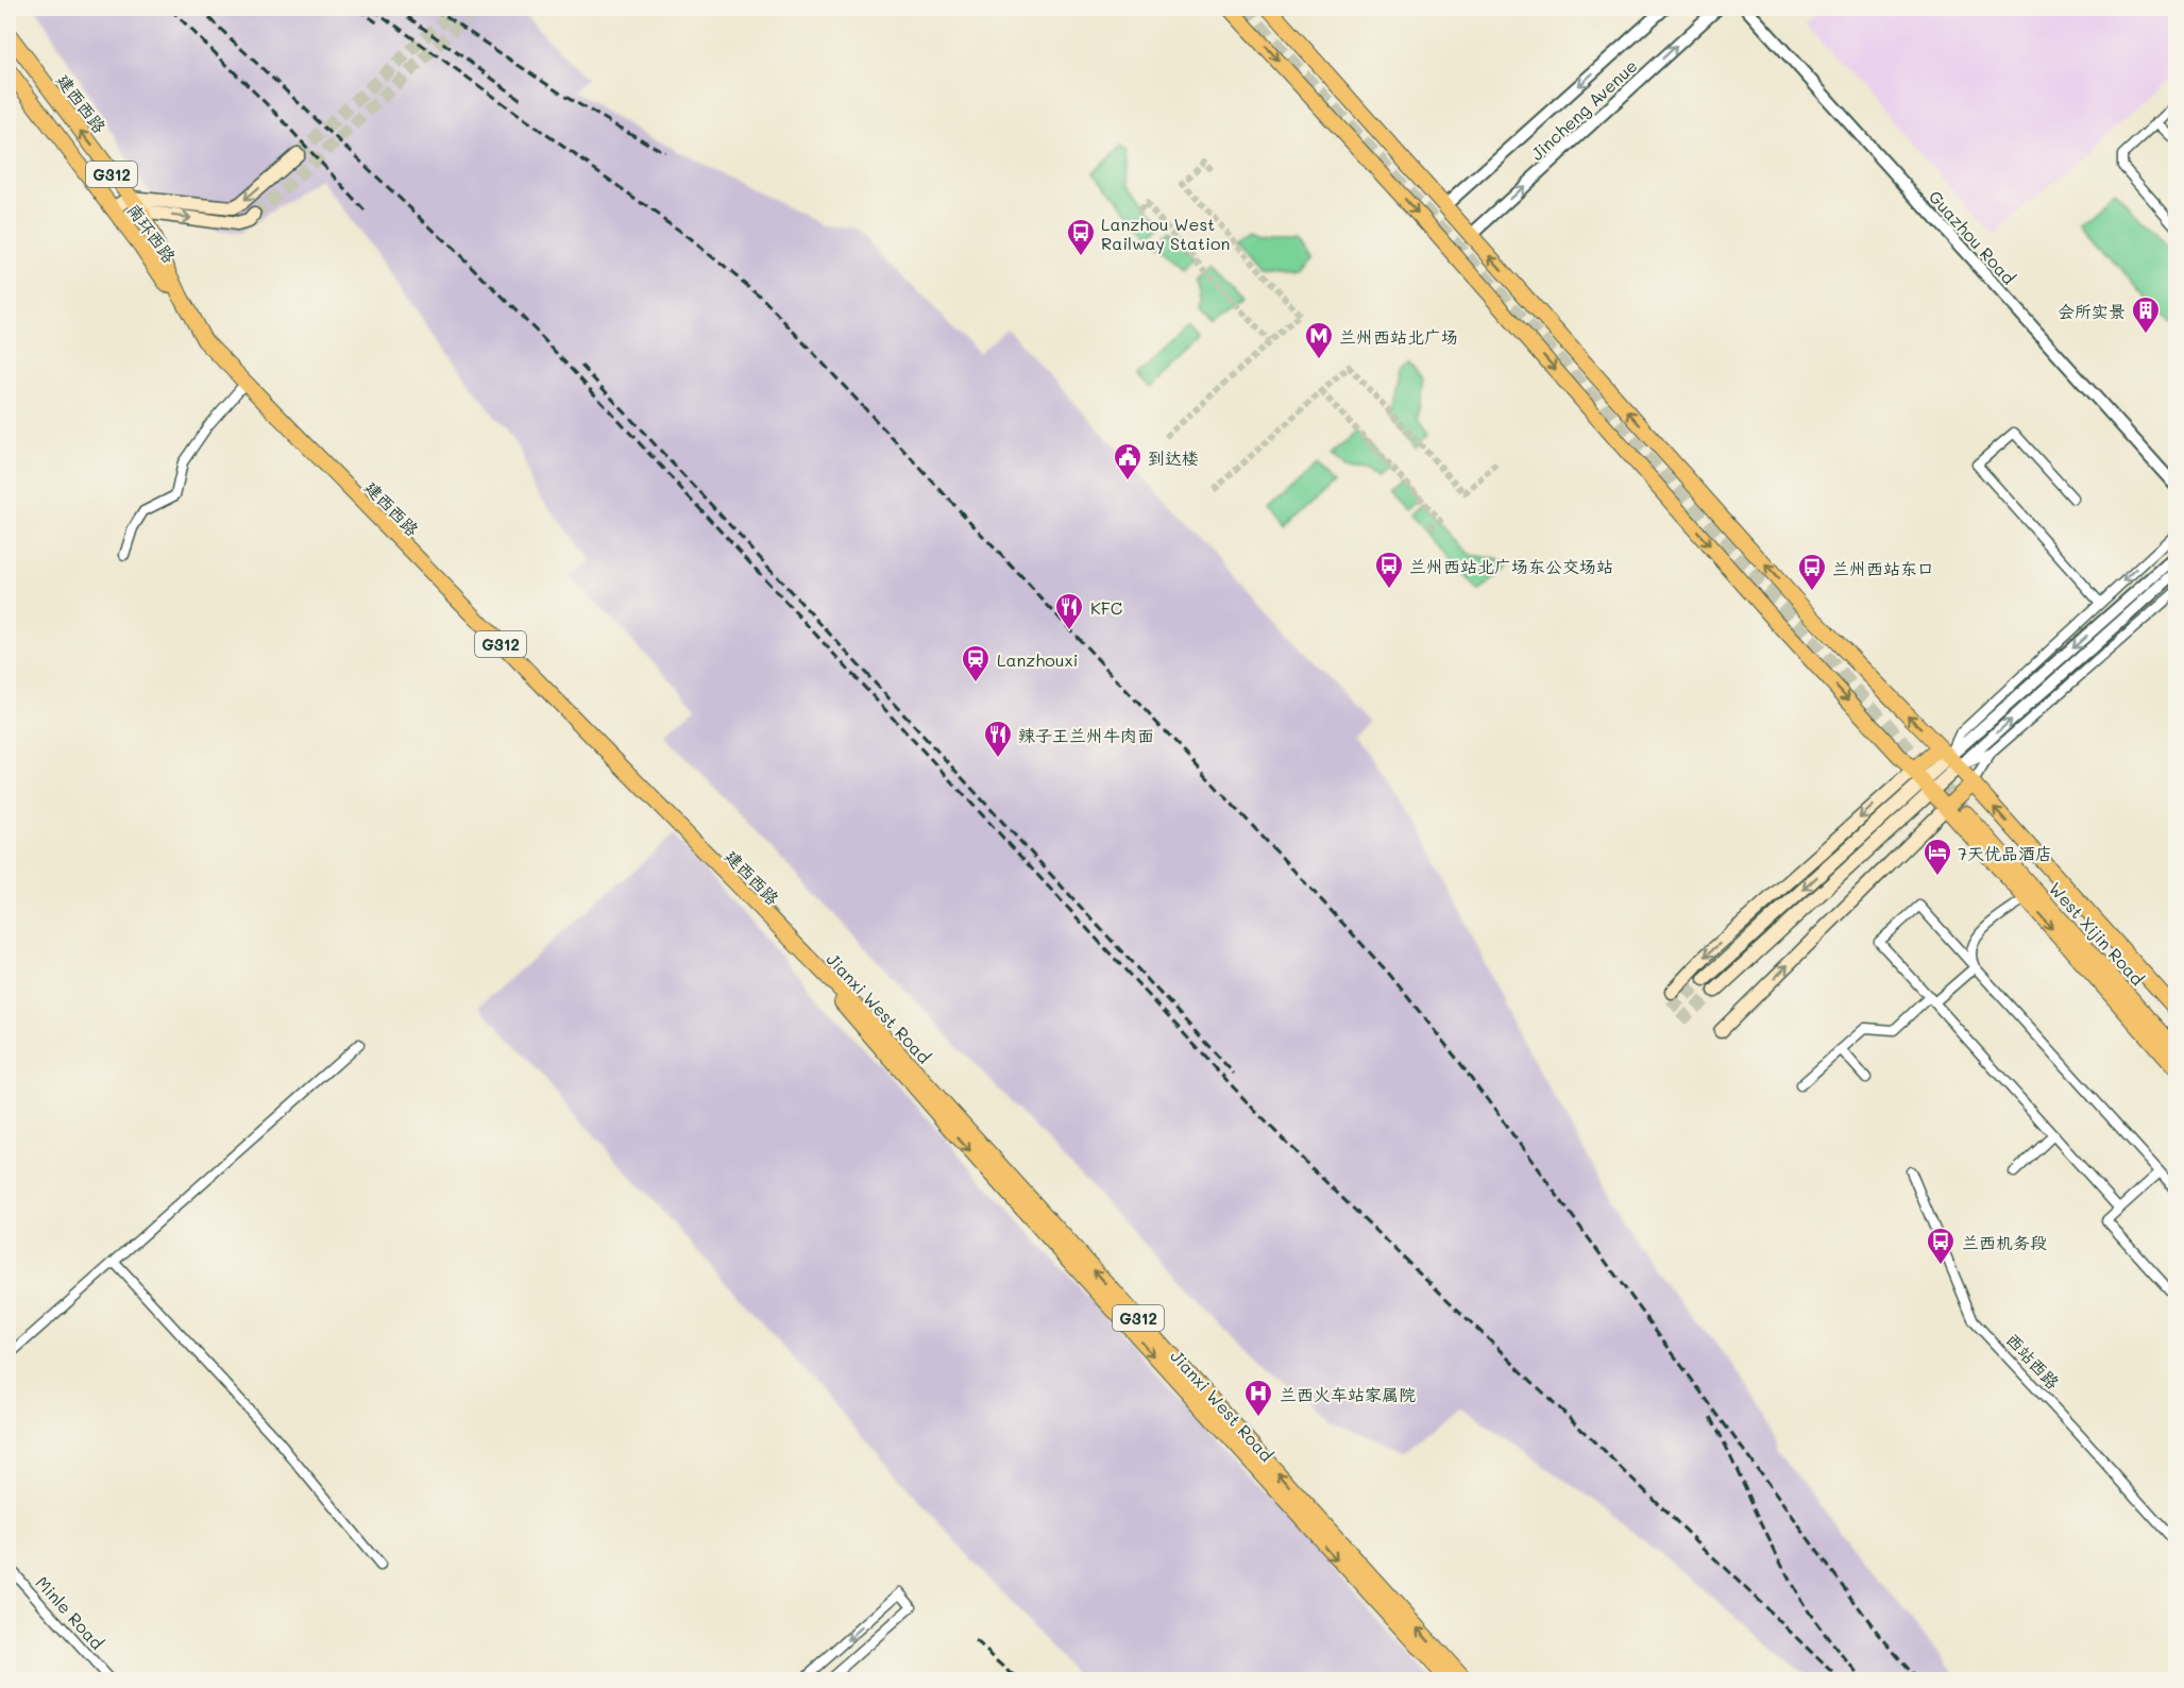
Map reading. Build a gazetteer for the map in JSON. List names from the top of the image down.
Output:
{
  "streets": {
    "main road": [
      "建西西路",
      "G312",
      "南环西路",
      "West Xijin Road",
      "Jianxi West Road"
    ],
    "street": [
      "Jincheng Avenue",
      "Guazhou Road",
      "西站西路",
      "Minle Road"
    ]
  },
  "crossings": [
    ["建西西路", "南环西路"],
    ["建西西路", "Jianxi West Road"]
  ],
  "places": {
    "bus stop": [
      "Lanzhou West Railway Station",
      "兰州西站北广场东公交场站",
      "兰州西站东口",
      "兰西机务段"
    ],
    "building": ["会所实景"],
    "metro station": ["兰州西站北广场"],
    "public building": ["到达楼"],
    "restaurant": ["KFC", "辣子王兰州牛肉面"],
    "station": ["Lanzhouxi"],
    "hotel": ["7天优品酒店"],
    "hospital": ["兰西火车站家属院"]
  }
}
